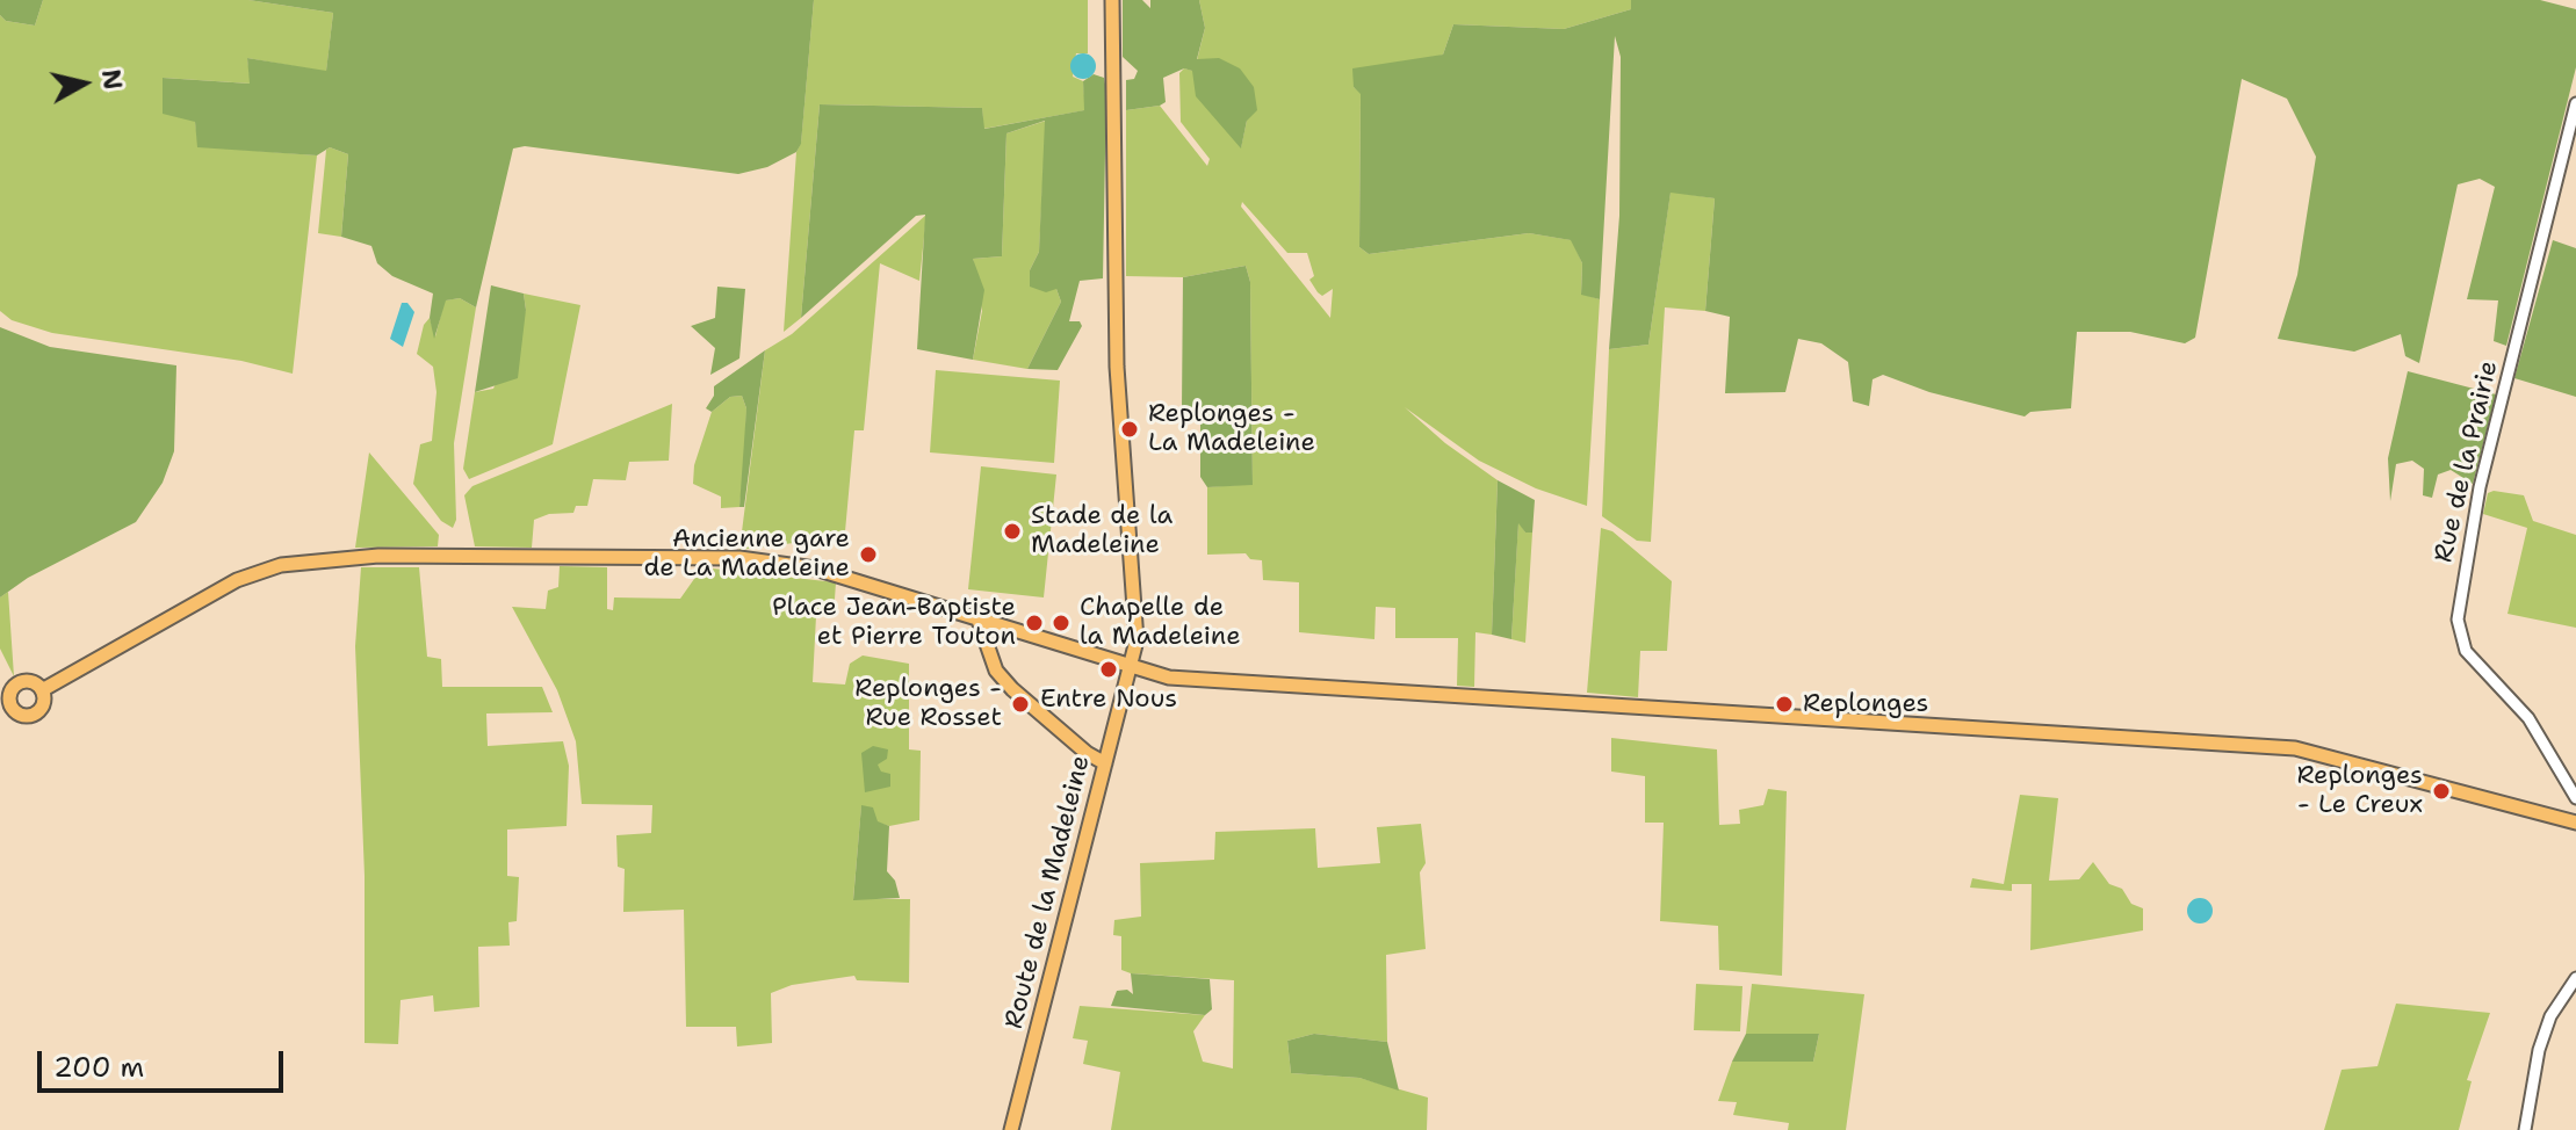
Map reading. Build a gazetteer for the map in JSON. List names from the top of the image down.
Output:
{
  "streets": {
    "main road": ["Route de la Madeleine"],
    "street": ["Rue de la Prairie"]
  },
  "places": [
    "Replonges - La Madeleine",
    "Stade de la Madeleine",
    "Ancienne gare de La Madeleine",
    "Place Jean-Baptiste et Pierre Touton",
    "Chapelle de la Madeleine",
    "Entre Nous",
    "Replonges - Rue Rosset",
    "Replonges",
    "Replonges - Le Creux"
  ],
  "scale_bar": "200 m",
  "north": "right"
}
